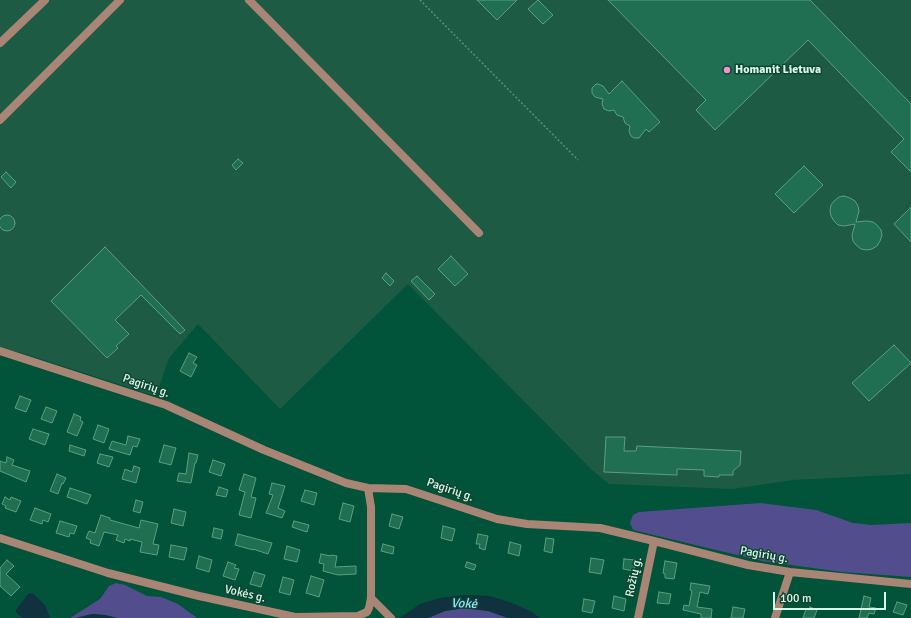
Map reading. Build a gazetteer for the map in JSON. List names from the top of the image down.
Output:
{
  "streets": {
    "street": ["Pagirių g.", "Rožių g.", "Vokės g."]
  },
  "crossings": [
    ["Pagirių g.", "Rožių g."],
    ["Pagirių g.", "Vokės g."]
  ],
  "water": ["Vokė"],
  "places": ["Homanit Lietuva"],
  "scale_bar": "100 m"
}
